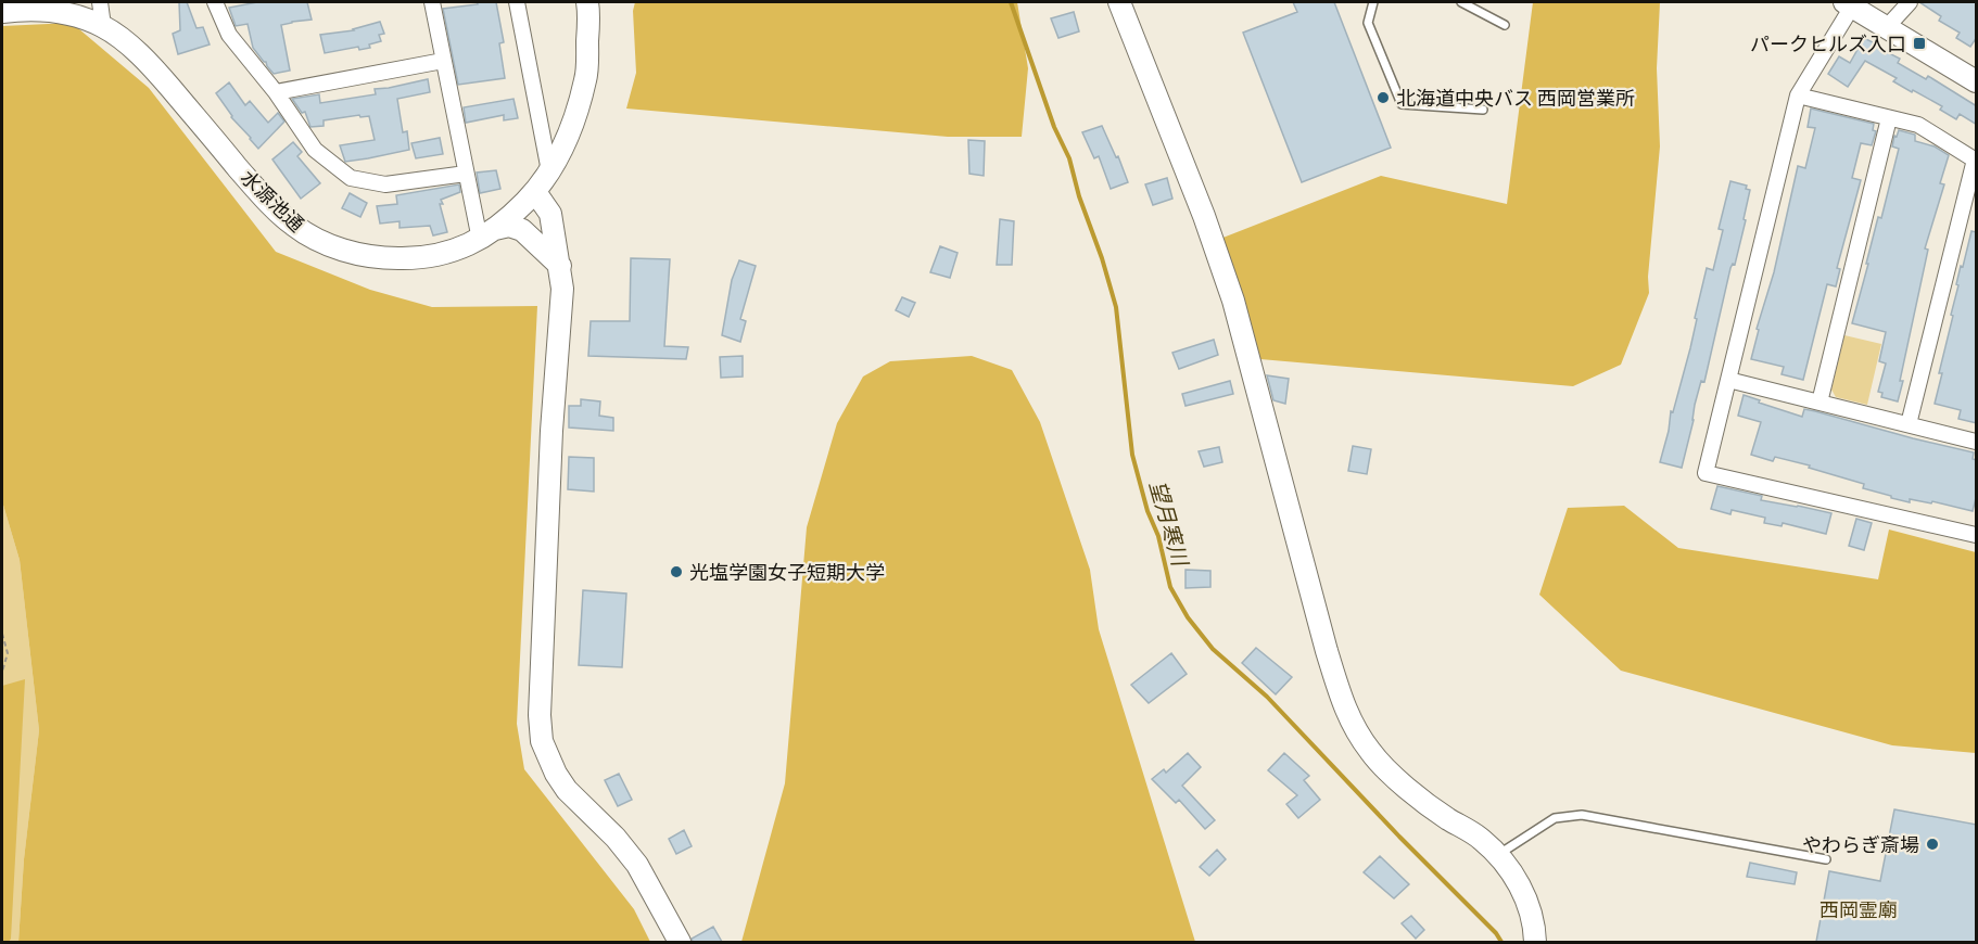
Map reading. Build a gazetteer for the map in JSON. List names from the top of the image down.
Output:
{
  "streets": {
    "street": ["水源池通"]
  },
  "water": ["望月寒川"],
  "parks": ["西岡霊廟"],
  "places": {
    "transit": ["パークヒルズ入口"],
    "other": ["北海道中央バス 西岡営業所", "光塩学園女子短期大学", "やわらぎ斎場"]
  }
}
